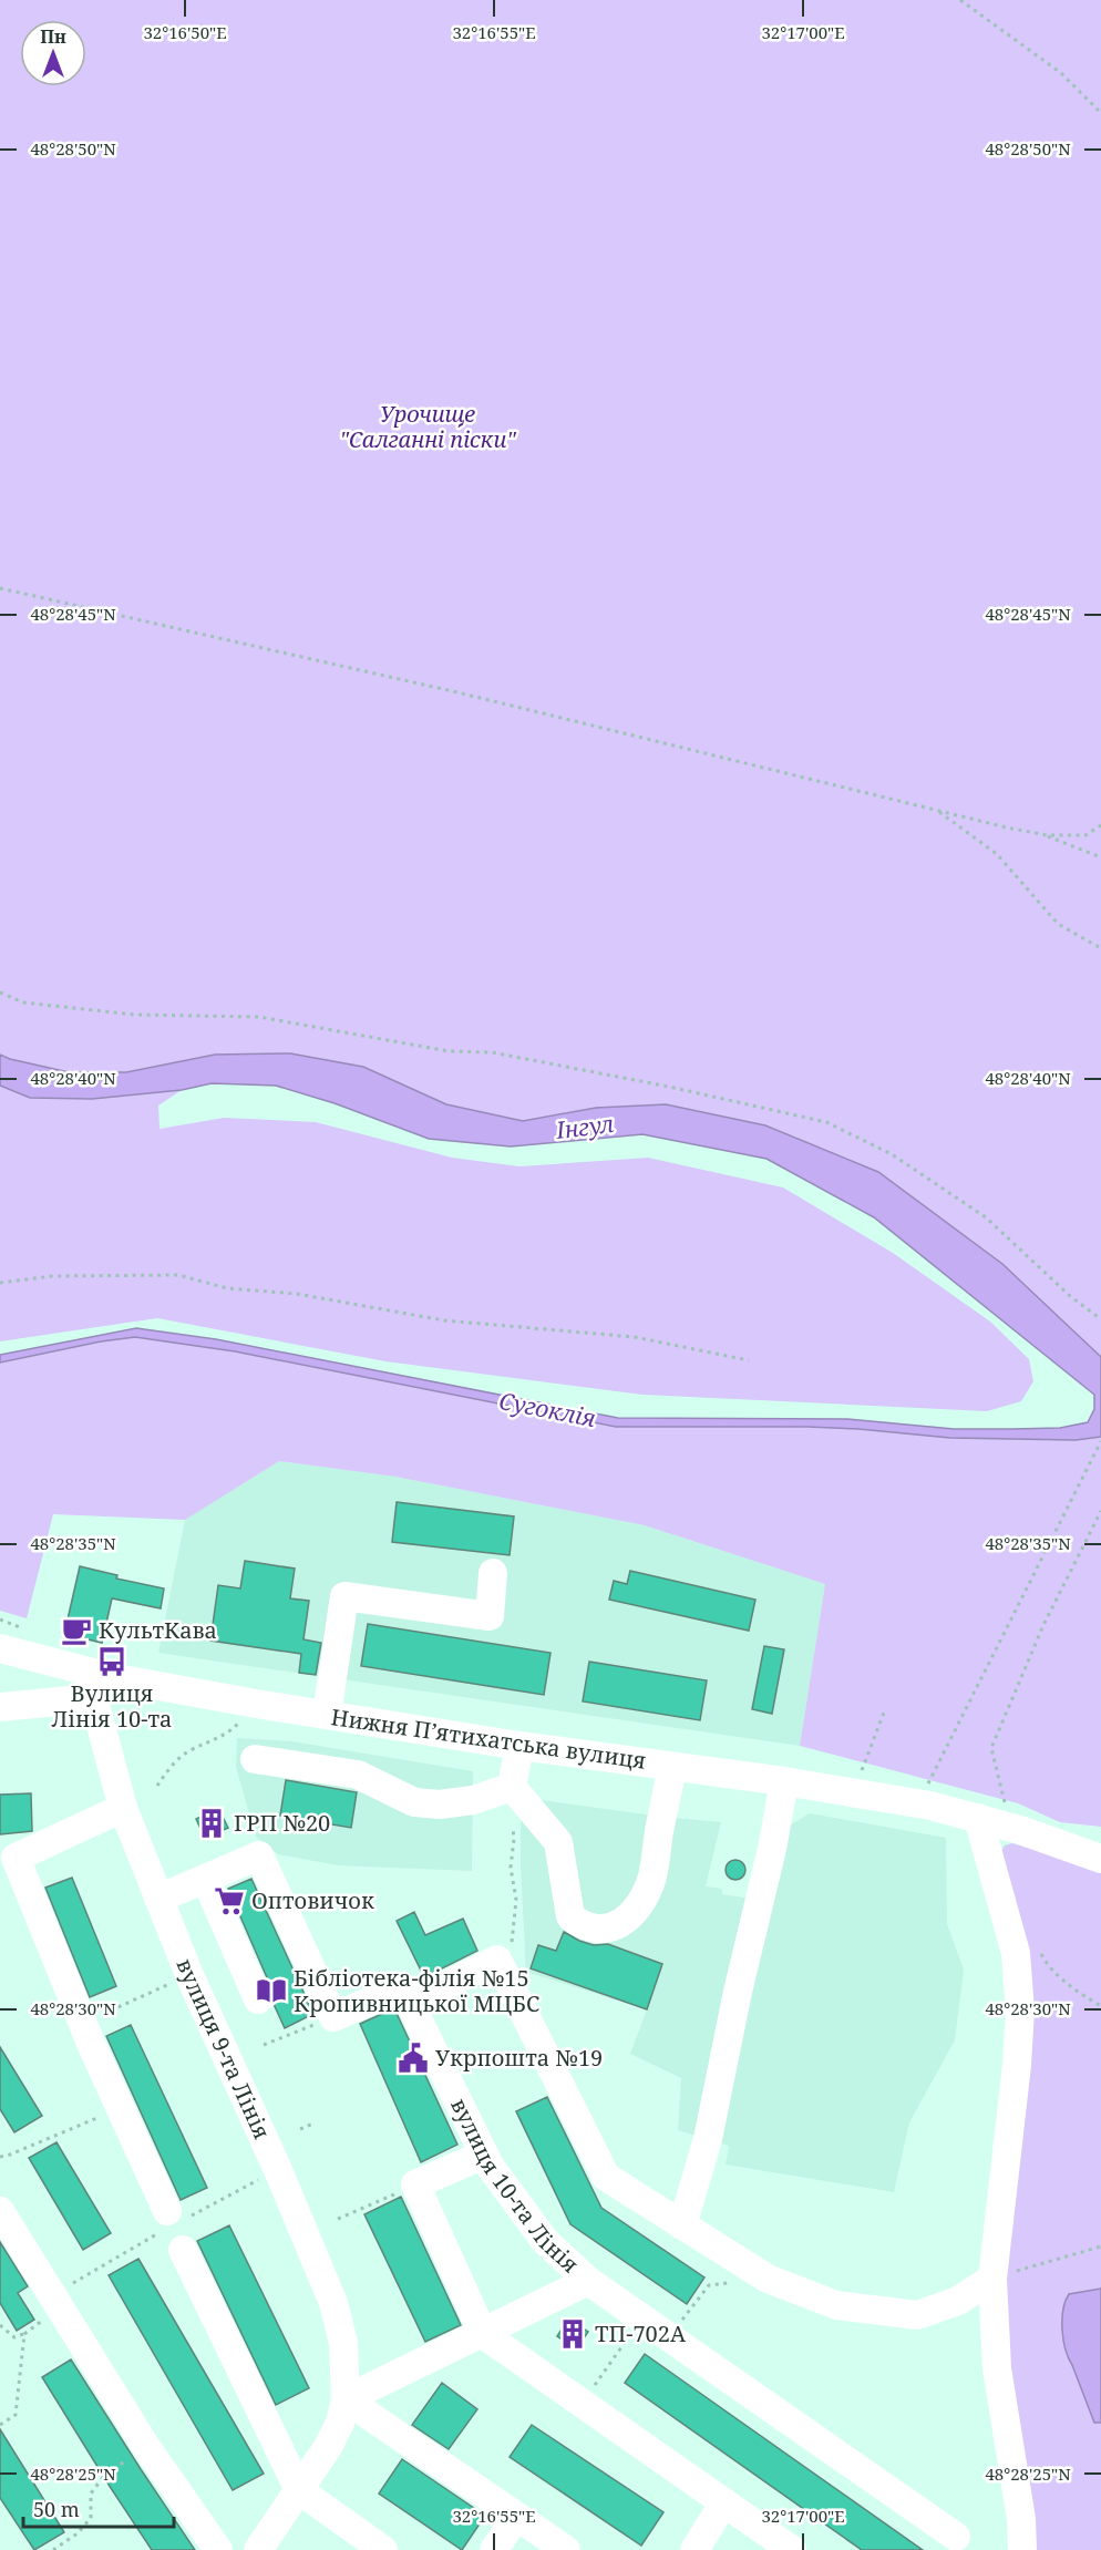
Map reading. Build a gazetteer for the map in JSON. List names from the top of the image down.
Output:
{
  "streets": {
    "street": ["Нижня Пʼятихатська вулиця", "вулиця 9-та Лінія", "вулиця 10-та Лінія"]
  },
  "crossings": [
    ["Нижня Пʼятихатська вулиця", "вулиця 9-та Лінія"],
    ["вулиця 9-та Лінія", "вулиця 10-та Лінія"]
  ],
  "water": ["Інгул", "Сугоклія"],
  "parks": ["Урочище \"Салганні піски\""],
  "places": {
    "cafe": ["КультКава"],
    "bus stop": ["Вулиця Лінія 10-та"],
    "building": ["ГРП №20", "ТП-702А"],
    "supermarket": ["Оптовичок"],
    "library": ["Бібліотека-філія №15 Кропивницької МЦБС"],
    "public building": ["Укрпошта №19"]
  },
  "scale_bar": "50 m",
  "north": "top",
  "coordinates": [
    "32°16'50\"E",
    "32°16'55\"E",
    "32°17'00\"E",
    "48°28'50\"N",
    "48°28'45\"N",
    "48°28'40\"N",
    "48°28'35\"N",
    "48°28'30\"N",
    "48°28'25\"N"
  ]
}
